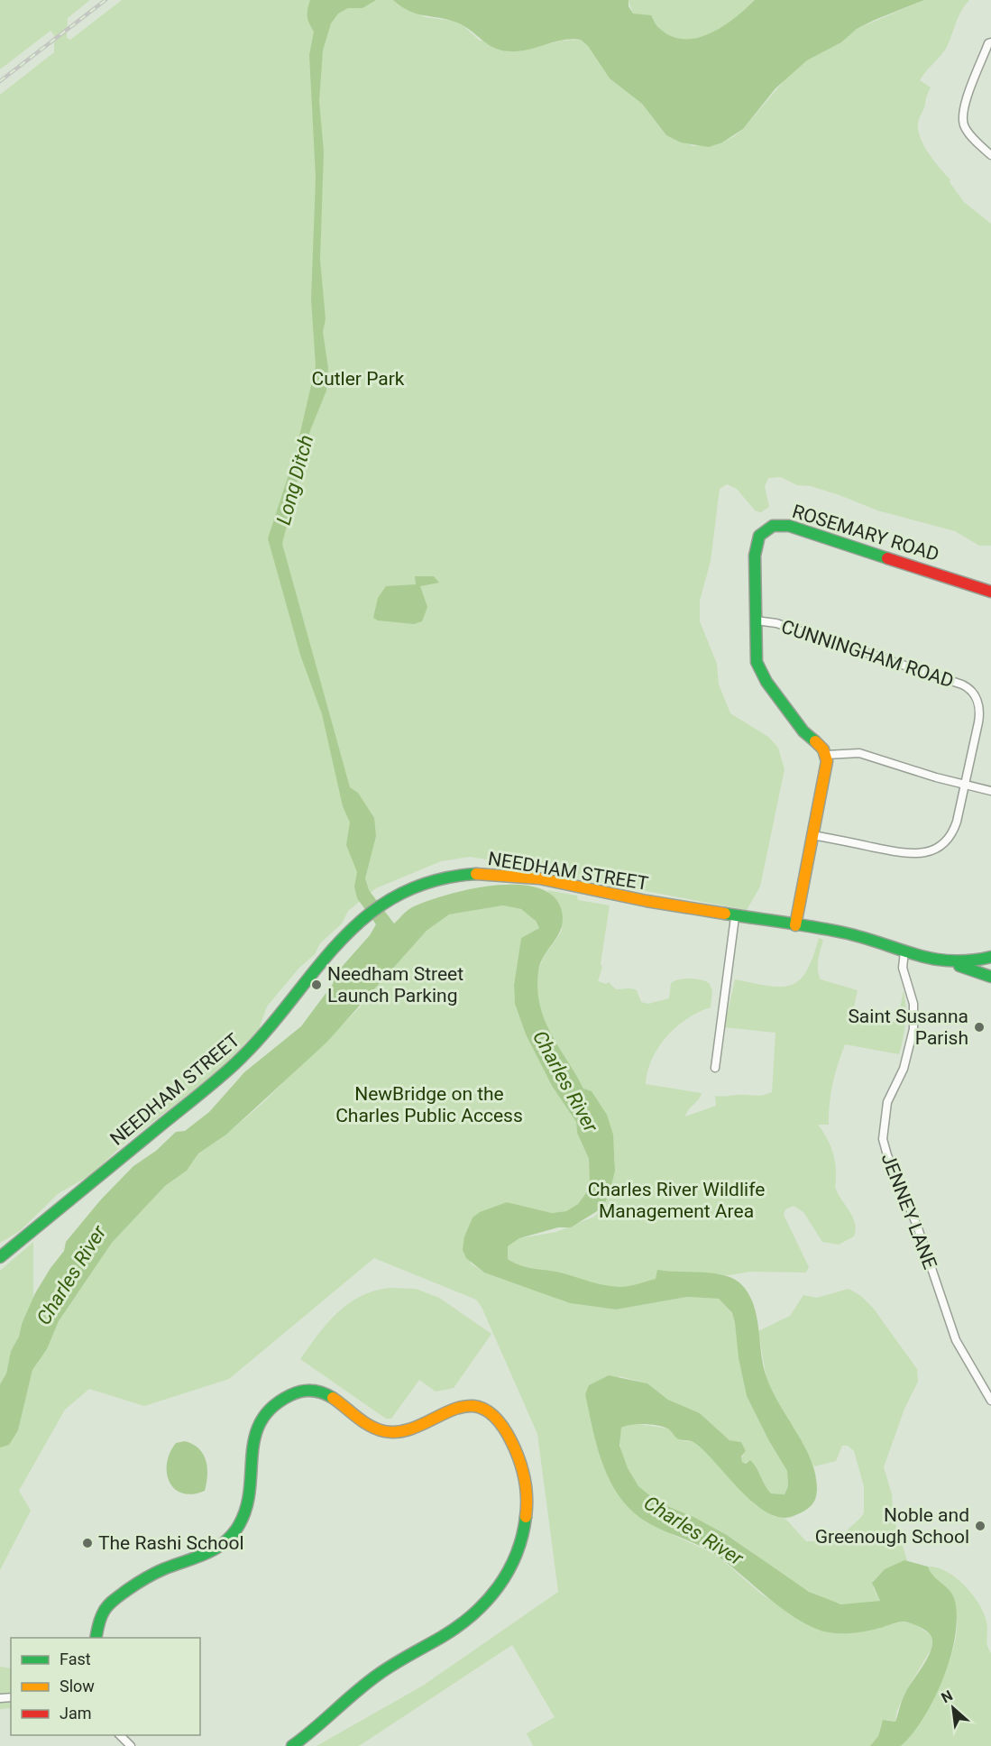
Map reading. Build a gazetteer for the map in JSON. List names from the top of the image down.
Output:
{
  "streets": {
    "street": [
      "ROSEMARY ROAD",
      "CUNNINGHAM ROAD",
      "NEEDHAM STREET",
      "JENNEY LANE"
    ]
  },
  "crossings": [
    ["ROSEMARY ROAD", "CUNNINGHAM ROAD"],
    ["NEEDHAM STREET", "JENNEY LANE"]
  ],
  "water": ["Long Ditch", "Charles River"],
  "parks": ["Cutler Park", "NewBridge on the Charles Public Access", "Charles River Wildlife Management Area"],
  "places": [
    "Needham Street Launch Parking",
    "Saint Susanna Parish",
    "Noble and Greenough School",
    "The Rashi School"
  ],
  "legend": ["Fast", "Slow", "Jam"],
  "north": "top left"
}
